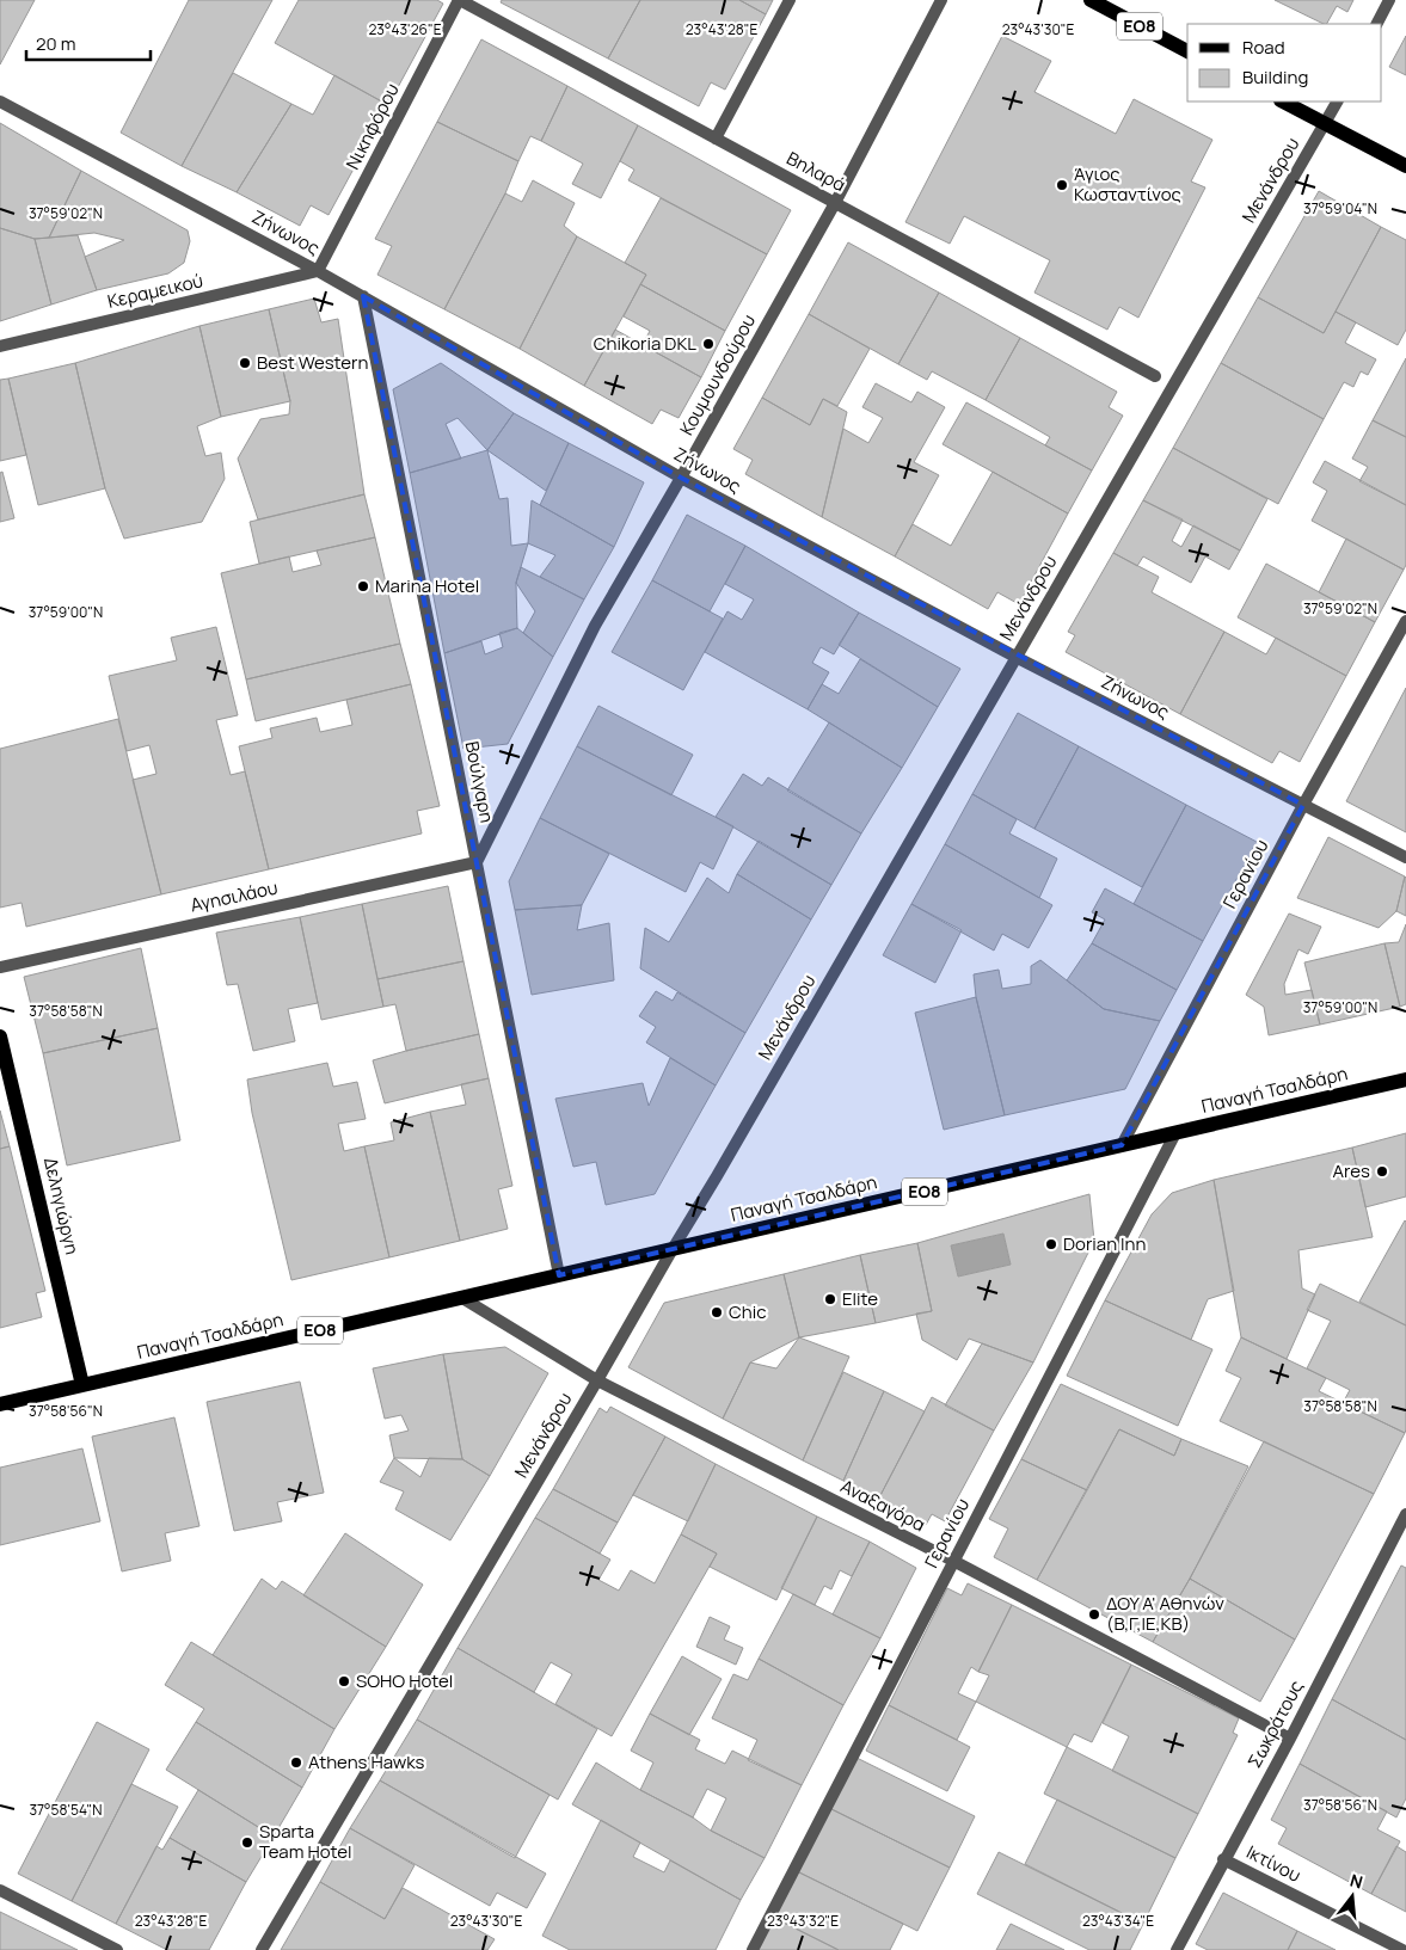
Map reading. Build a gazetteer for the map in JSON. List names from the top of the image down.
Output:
{
  "streets": {
    "main road": ["ΕΟ8", "Παναγή Τσαλδάρη", "Δεληγιώργη"],
    "street": [
      "Νικηφόρου",
      "Βηλαρά",
      "Μενάνδρου",
      "Ζήνωνος",
      "Κεραμεικού",
      "Κουμουνδούρου",
      "Βούλγαρη",
      "Γερανίου",
      "Αγησιλάου",
      "Αναξαγόρα",
      "Σωκράτους",
      "Ικτίνου"
    ]
  },
  "crossings": [
    ["Νικηφόρου", "Βηλαρά"],
    ["Νικηφόρου", "Ζήνωνος"],
    ["Νικηφόρου", "Κεραμεικού"],
    ["Βηλαρά", "Κουμουνδούρου"],
    ["Μενάνδρου", "Ζήνωνος"],
    ["Μενάνδρου", "Παναγή Τσαλδάρη"],
    ["Μενάνδρου", "Αναξαγόρα"],
    ["Ζήνωνος", "Κεραμεικού"],
    ["Ζήνωνος", "Κουμουνδούρου"],
    ["Ζήνωνος", "Βούλγαρη"],
    ["Ζήνωνος", "Γερανίου"],
    ["Κουμουνδούρου", "Βούλγαρη"],
    ["Κουμουνδούρου", "Αγησιλάου"],
    ["Βούλγαρη", "Αγησιλάου"],
    ["Βούλγαρη", "Παναγή Τσαλδάρη"],
    ["Γερανίου", "Παναγή Τσαλδάρη"],
    ["Γερανίου", "Αναξαγόρα"],
    ["Παναγή Τσαλδάρη", "Δεληγιώργη"],
    ["Παναγή Τσαλδάρη", "Αναξαγόρα"],
    ["Αναξαγόρα", "Σωκράτους"],
    ["Σωκράτους", "Ικτίνου"]
  ],
  "places": [
    "Άγιος Κωσταντίνος",
    "Chikoria DKL",
    "Best Western",
    "Marina Hotel",
    "Ares",
    "Dorian Inn",
    "Elite",
    "Chic",
    "ΔΟΥ Α' Αθηνών (Β,Γ,ΙΕ,ΚΒ)",
    "SOHO Hotel",
    "Athens Hawks",
    "Sparta Team Hotel"
  ],
  "legend": ["Road", "Building"],
  "scale_bar": "20 m",
  "north": "top",
  "coordinates": [
    "23°43'26\"E",
    "23°43'28\"E",
    "23°43'30\"E",
    "37°59'04\"N",
    "37°59'02\"N",
    "37°59'00\"N",
    "37°58'58\"N",
    "37°58'56\"N",
    "37°58'54\"N",
    "23°43'32\"E",
    "23°43'34\"E"
  ]
}
